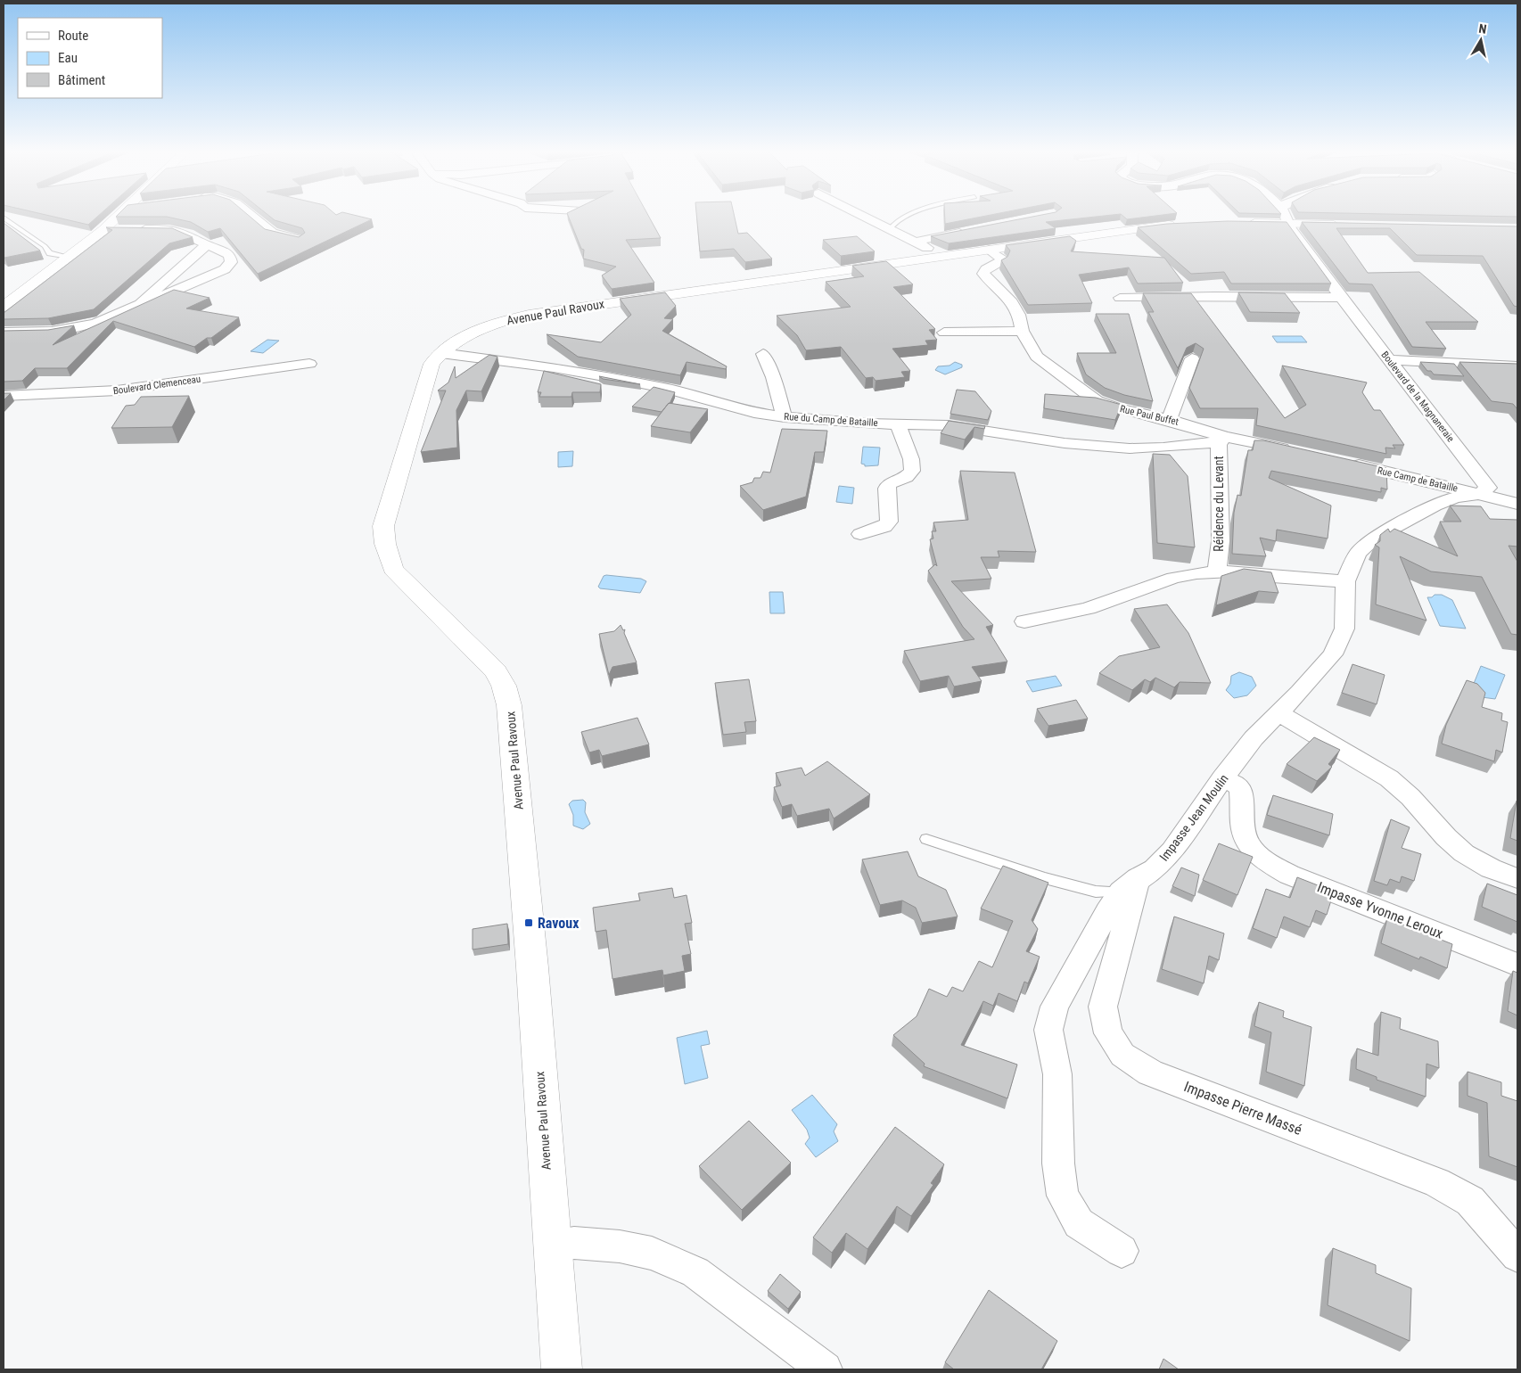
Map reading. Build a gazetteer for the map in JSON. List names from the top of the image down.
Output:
{
  "streets": {
    "street": [
      "Avenue Paul Ravoux",
      "Boulevard Clemenceau",
      "Boulevard de la Magnaneraie",
      "Rue Paul Buffet",
      "Rue du Camp de Bataille",
      "Rue Camp de Bataille",
      "Réidence du Levant",
      "Impasse Jean Moulin",
      "Impasse Yvonne Leroux",
      "Impasse Pierre Massé"
    ]
  },
  "crossings": [
    ["Avenue Paul Ravoux", "Rue Paul Buffet"],
    ["Avenue Paul Ravoux", "Rue du Camp de Bataille"],
    ["Boulevard de la Magnaneraie", "Rue Camp de Bataille"],
    ["Boulevard de la Magnaneraie", "Impasse Jean Moulin"],
    ["Rue Paul Buffet", "Rue du Camp de Bataille"],
    ["Rue Paul Buffet", "Réidence du Levant"],
    ["Rue du Camp de Bataille", "Réidence du Levant"],
    ["Rue Camp de Bataille", "Impasse Jean Moulin"],
    ["Impasse Jean Moulin", "Impasse Yvonne Leroux"],
    ["Impasse Jean Moulin", "Impasse Pierre Massé"]
  ],
  "places": {
    "transit": ["Ravoux"]
  },
  "legend": ["Route", "Eau", "Bâtiment"],
  "north": "top"
}
